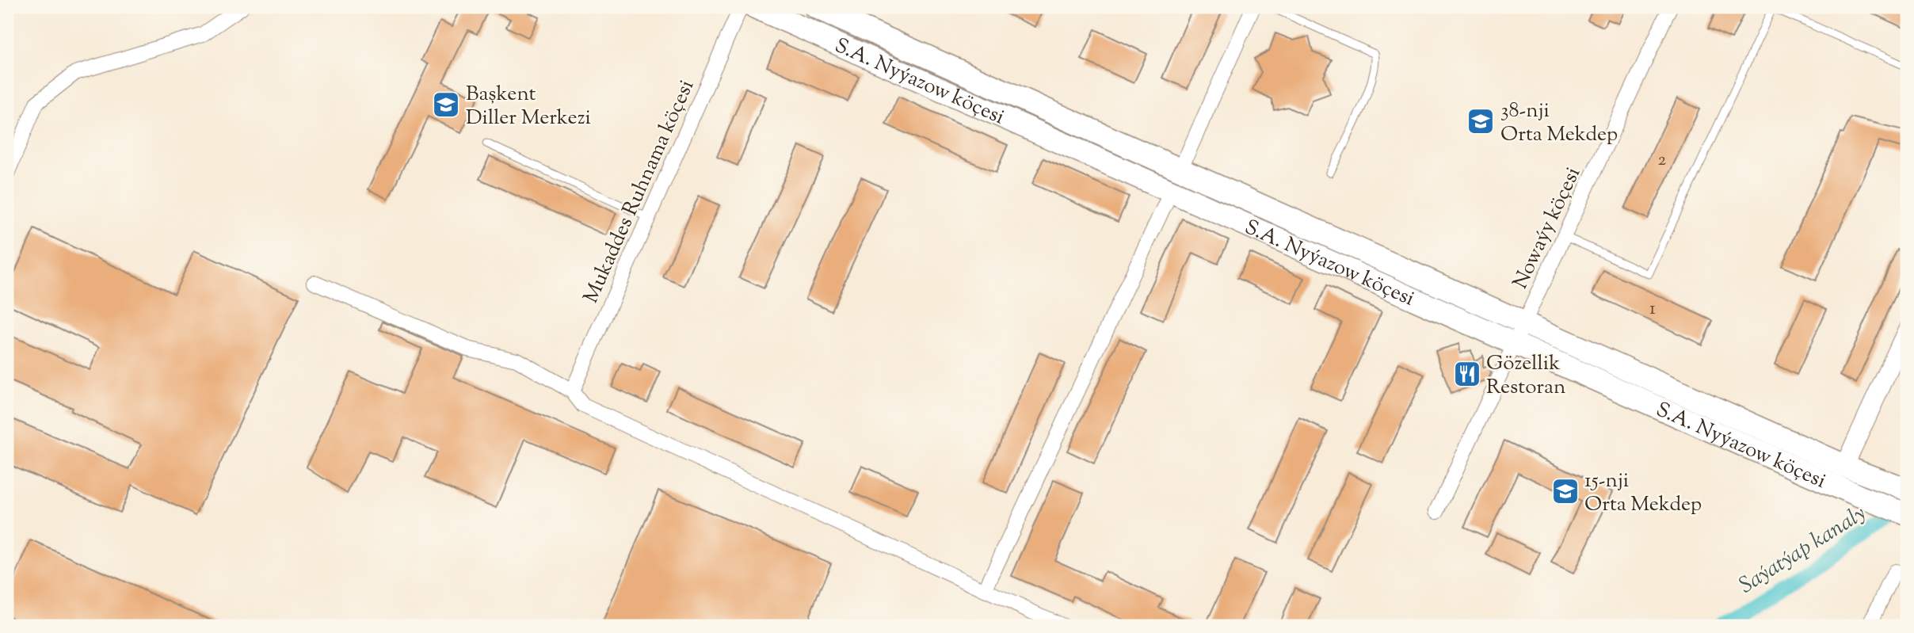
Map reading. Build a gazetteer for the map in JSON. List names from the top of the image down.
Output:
{
  "streets": {
    "main road": ["S.A. Nyýazow köçesi"],
    "street": ["Mukaddes Ruhnama köçesi", "Nowaýy köçesi"]
  },
  "crossings": [
    ["S.A. Nyýazow köçesi", "Nowaýy köçesi"]
  ],
  "water": ["Saýatýap kanaly"],
  "places": {
    "school or university": ["Başkent Diller Merkezi", "38-nji Orta Mekdep", "15-nji Orta Mekdep"],
    "restaurant": ["Gözellik Restoran"]
  },
  "house_numbers": ["2", "1"]
}
